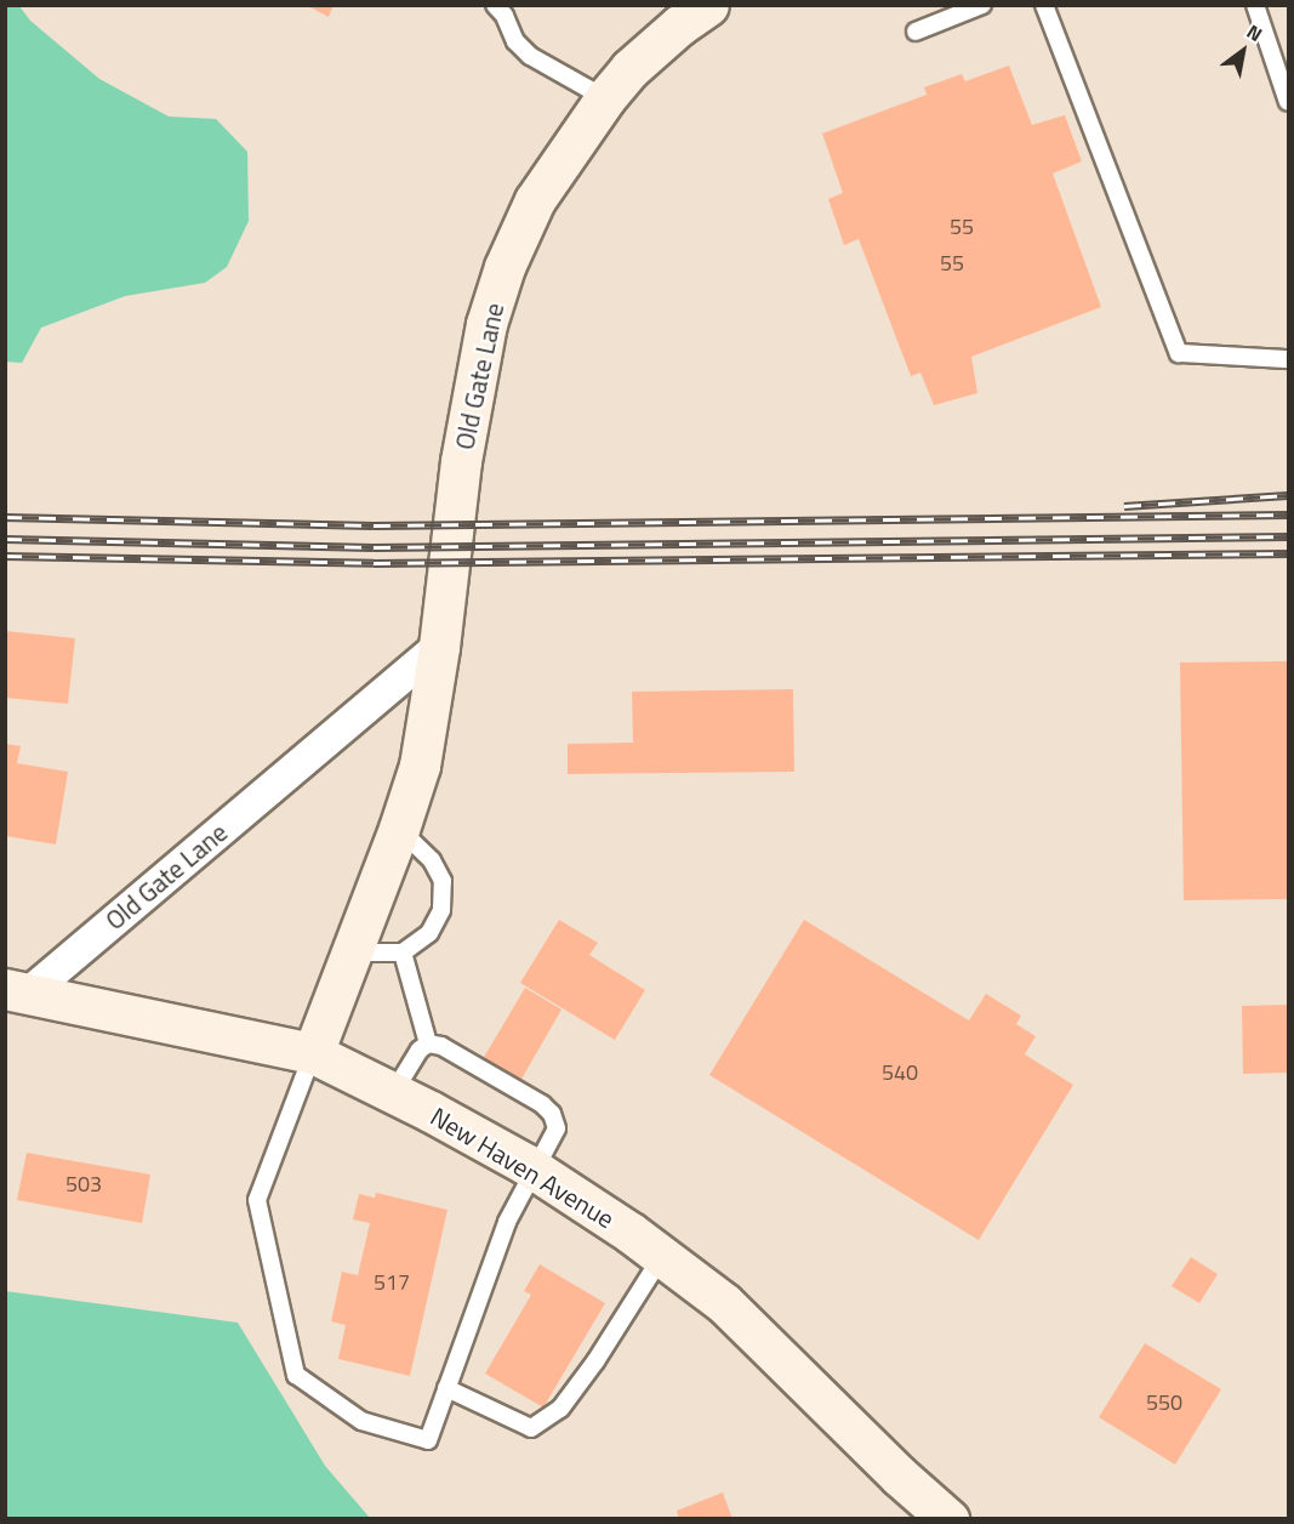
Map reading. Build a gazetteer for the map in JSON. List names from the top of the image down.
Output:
{
  "streets": {
    "main road": ["Old Gate Lane", "New Haven Avenue"]
  },
  "crossings": [
    ["Old Gate Lane", "New Haven Avenue"]
  ],
  "house_numbers": [
    "55",
    "55",
    "540",
    "503",
    "517",
    "550"
  ],
  "north": "top right"
}
